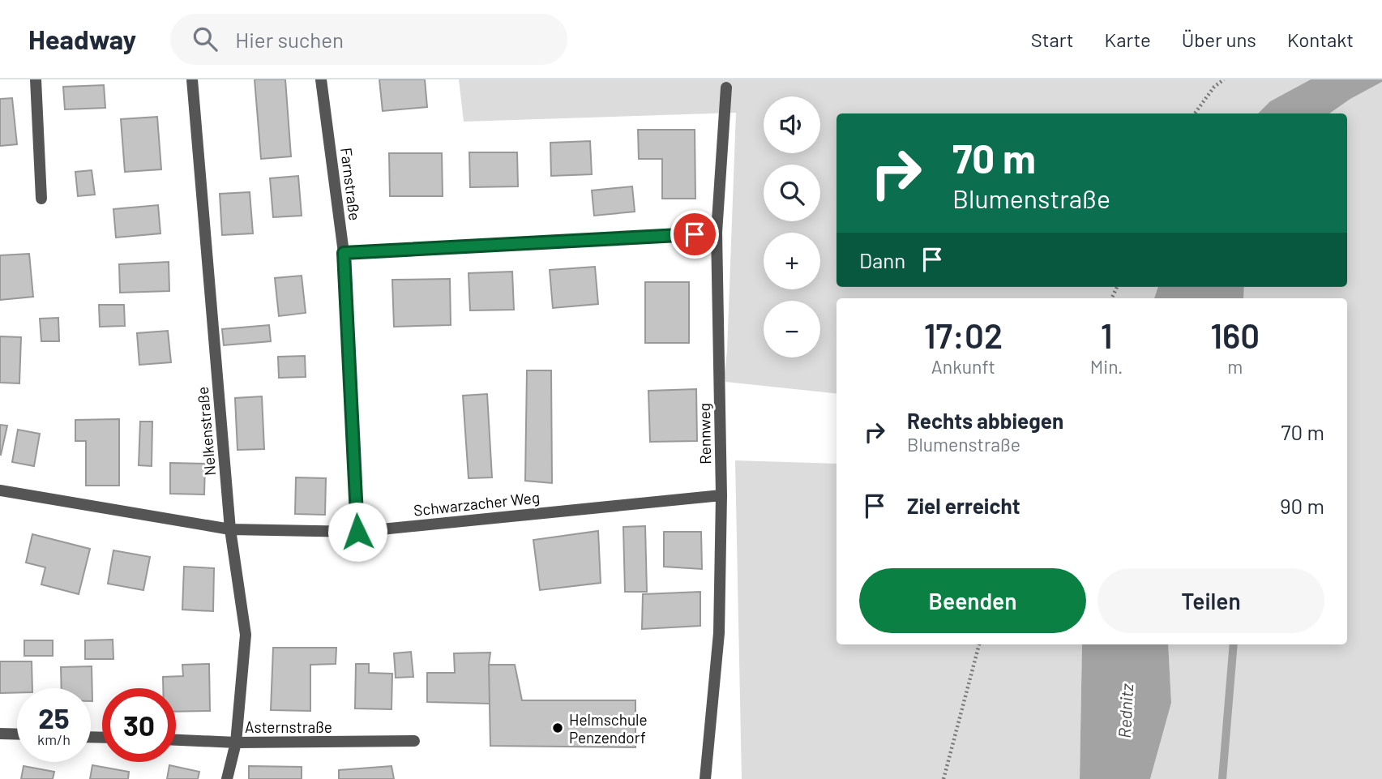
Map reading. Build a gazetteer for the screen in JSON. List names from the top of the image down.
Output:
{
  "streets": {
    "street": [
      "Farnstraße",
      "Nelkenstraße",
      "Rennweg",
      "Schwarzacher Weg",
      "Asternstraße"
    ]
  },
  "crossings": [
    ["Farnstraße", "Schwarzacher Weg"],
    ["Nelkenstraße", "Schwarzacher Weg"],
    ["Nelkenstraße", "Asternstraße"],
    ["Rennweg", "Schwarzacher Weg"]
  ],
  "water": ["Rednitz"],
  "places": ["Helmschule Penzendorf"],
  "page": {
    "header": "Headway",
    "search": "Hier suchen",
    "nav": [
      "Start",
      "Karte",
      "Über uns",
      "Kontakt"
    ],
    "map_buttons": ["+", "−"],
    "turn": ["70 m", "Blumenstraße"],
    "then": "Dann",
    "eta": [
      "17:02",
      "Ankunft",
      "1",
      "Min.",
      "160",
      "m"
    ],
    "list": [
      {
        "name": "Rechts abbiegen",
        "note": "Blumenstraße",
        "value": "70 m"
      },
      {
        "name": "Ziel erreicht",
        "value": "90 m"
      }
    ],
    "buttons": ["Beenden", "Teilen"],
    "speed": "25 km/h",
    "limit": "30"
  }
}
